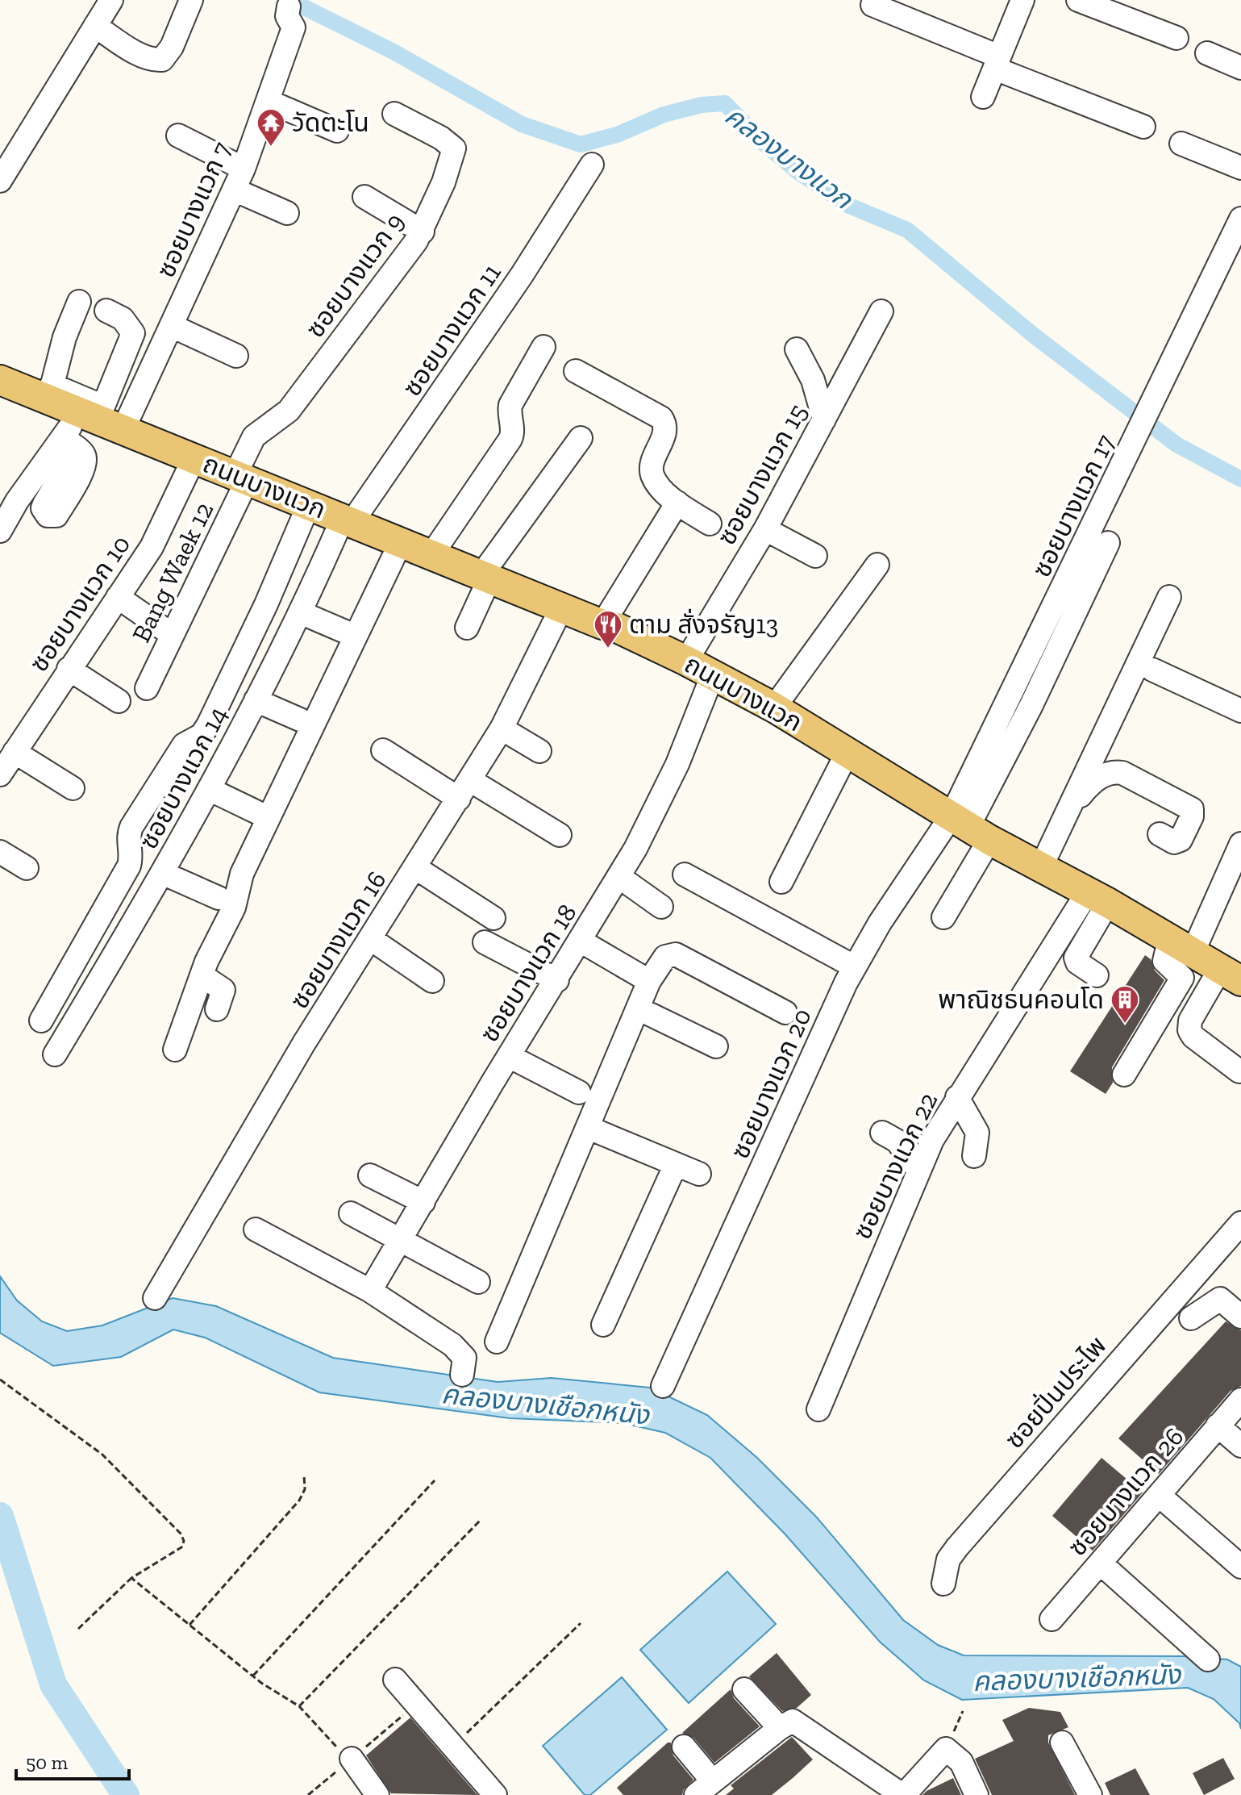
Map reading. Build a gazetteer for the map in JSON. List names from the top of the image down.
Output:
{
  "streets": {
    "main road": ["ถนนบางแวก"],
    "street": [
      "ซอยบางแวก 7",
      "ซอยบางแวก 9",
      "ซอยบางแวก 11",
      "ซอยบางแวก 15",
      "ซอยบางแวก 17",
      "Bang Waek 12",
      "ซอยบางแวก 10",
      "ซอยบางแวก 14",
      "ซอยบางแวก 16",
      "ซอยบางแวก 18",
      "ซอยบางแวก 20",
      "ซอยบางแวก 22",
      "ซอยปิ่นประไพ",
      "ซอยบางแวก 26"
    ]
  },
  "crossings": [
    ["ซอยบางแวก 7", "ถนนบางแวก"],
    ["ซอยบางแวก 9", "ถนนบางแวก"],
    ["ซอยบางแวก 9", "Bang Waek 12"],
    ["ซอยบางแวก 11", "ถนนบางแวก"],
    ["ซอยบางแวก 11", "ซอยบางแวก 14"],
    ["ซอยบางแวก 15", "ถนนบางแวก"],
    ["ถนนบางแวก", "ซอยบางแวก 17"],
    ["ถนนบางแวก", "Bang Waek 12"],
    ["ถนนบางแวก", "ซอยบางแวก 10"],
    ["ถนนบางแวก", "ซอยบางแวก 14"],
    ["ถนนบางแวก", "ซอยบางแวก 16"],
    ["ถนนบางแวก", "ซอยบางแวก 18"],
    ["ถนนบางแวก", "ซอยบางแวก 20"],
    ["ถนนบางแวก", "ซอยบางแวก 22"],
    ["ซอยบางแวก 17", "ซอยบางแวก 20"]
  ],
  "water": ["คลองบางแวก", "คลองบางเชือกหนัง"],
  "places": {
    "temple": ["วัดตะโน"],
    "restaurant": ["ตาม สั่งจรัญ13"],
    "building": ["พาณิชธนคอนโด"]
  },
  "scale_bar": "50 m"
}
